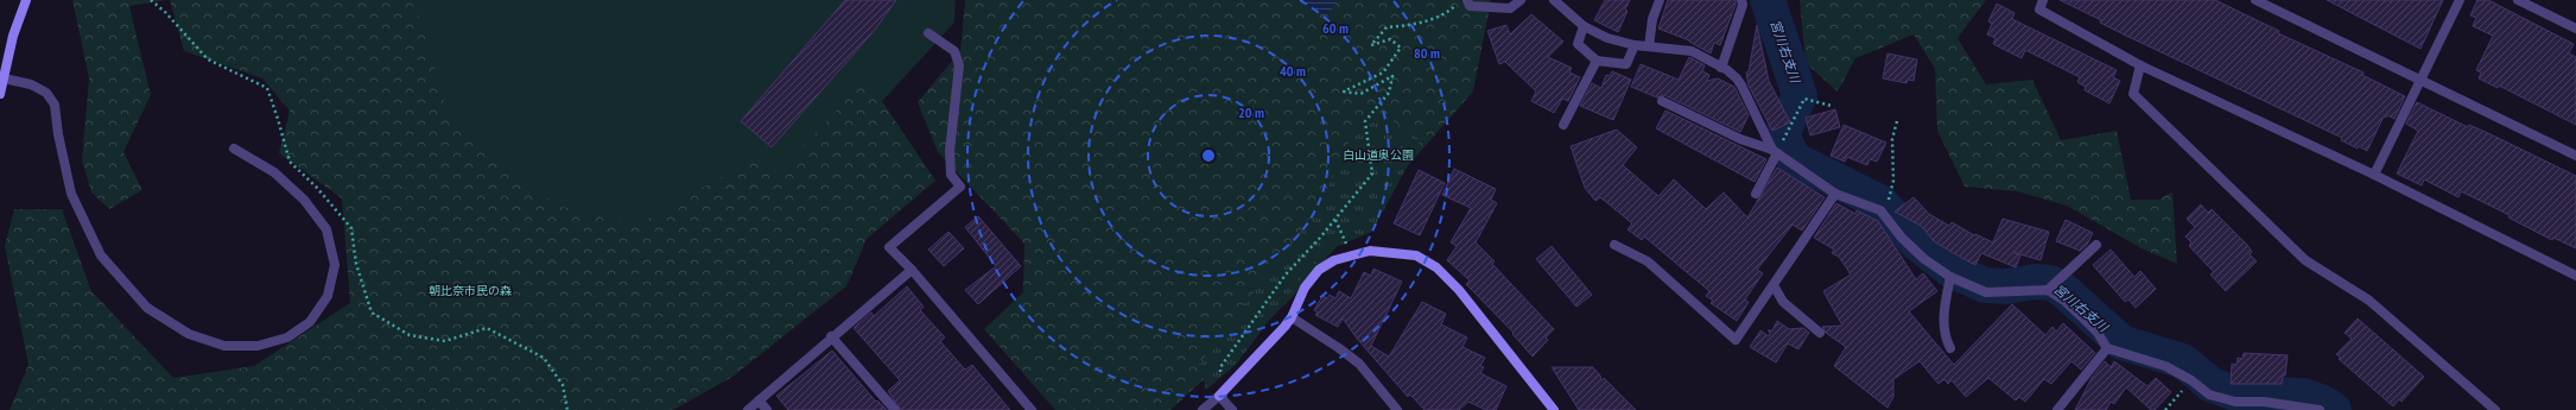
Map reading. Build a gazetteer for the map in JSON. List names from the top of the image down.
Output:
{
  "water": ["宮川右支川"],
  "parks": ["白山道奥公園", "朝比奈市民の森"],
  "rings": [
    "60 m",
    "80 m",
    "40 m",
    "20 m"
  ]
}
